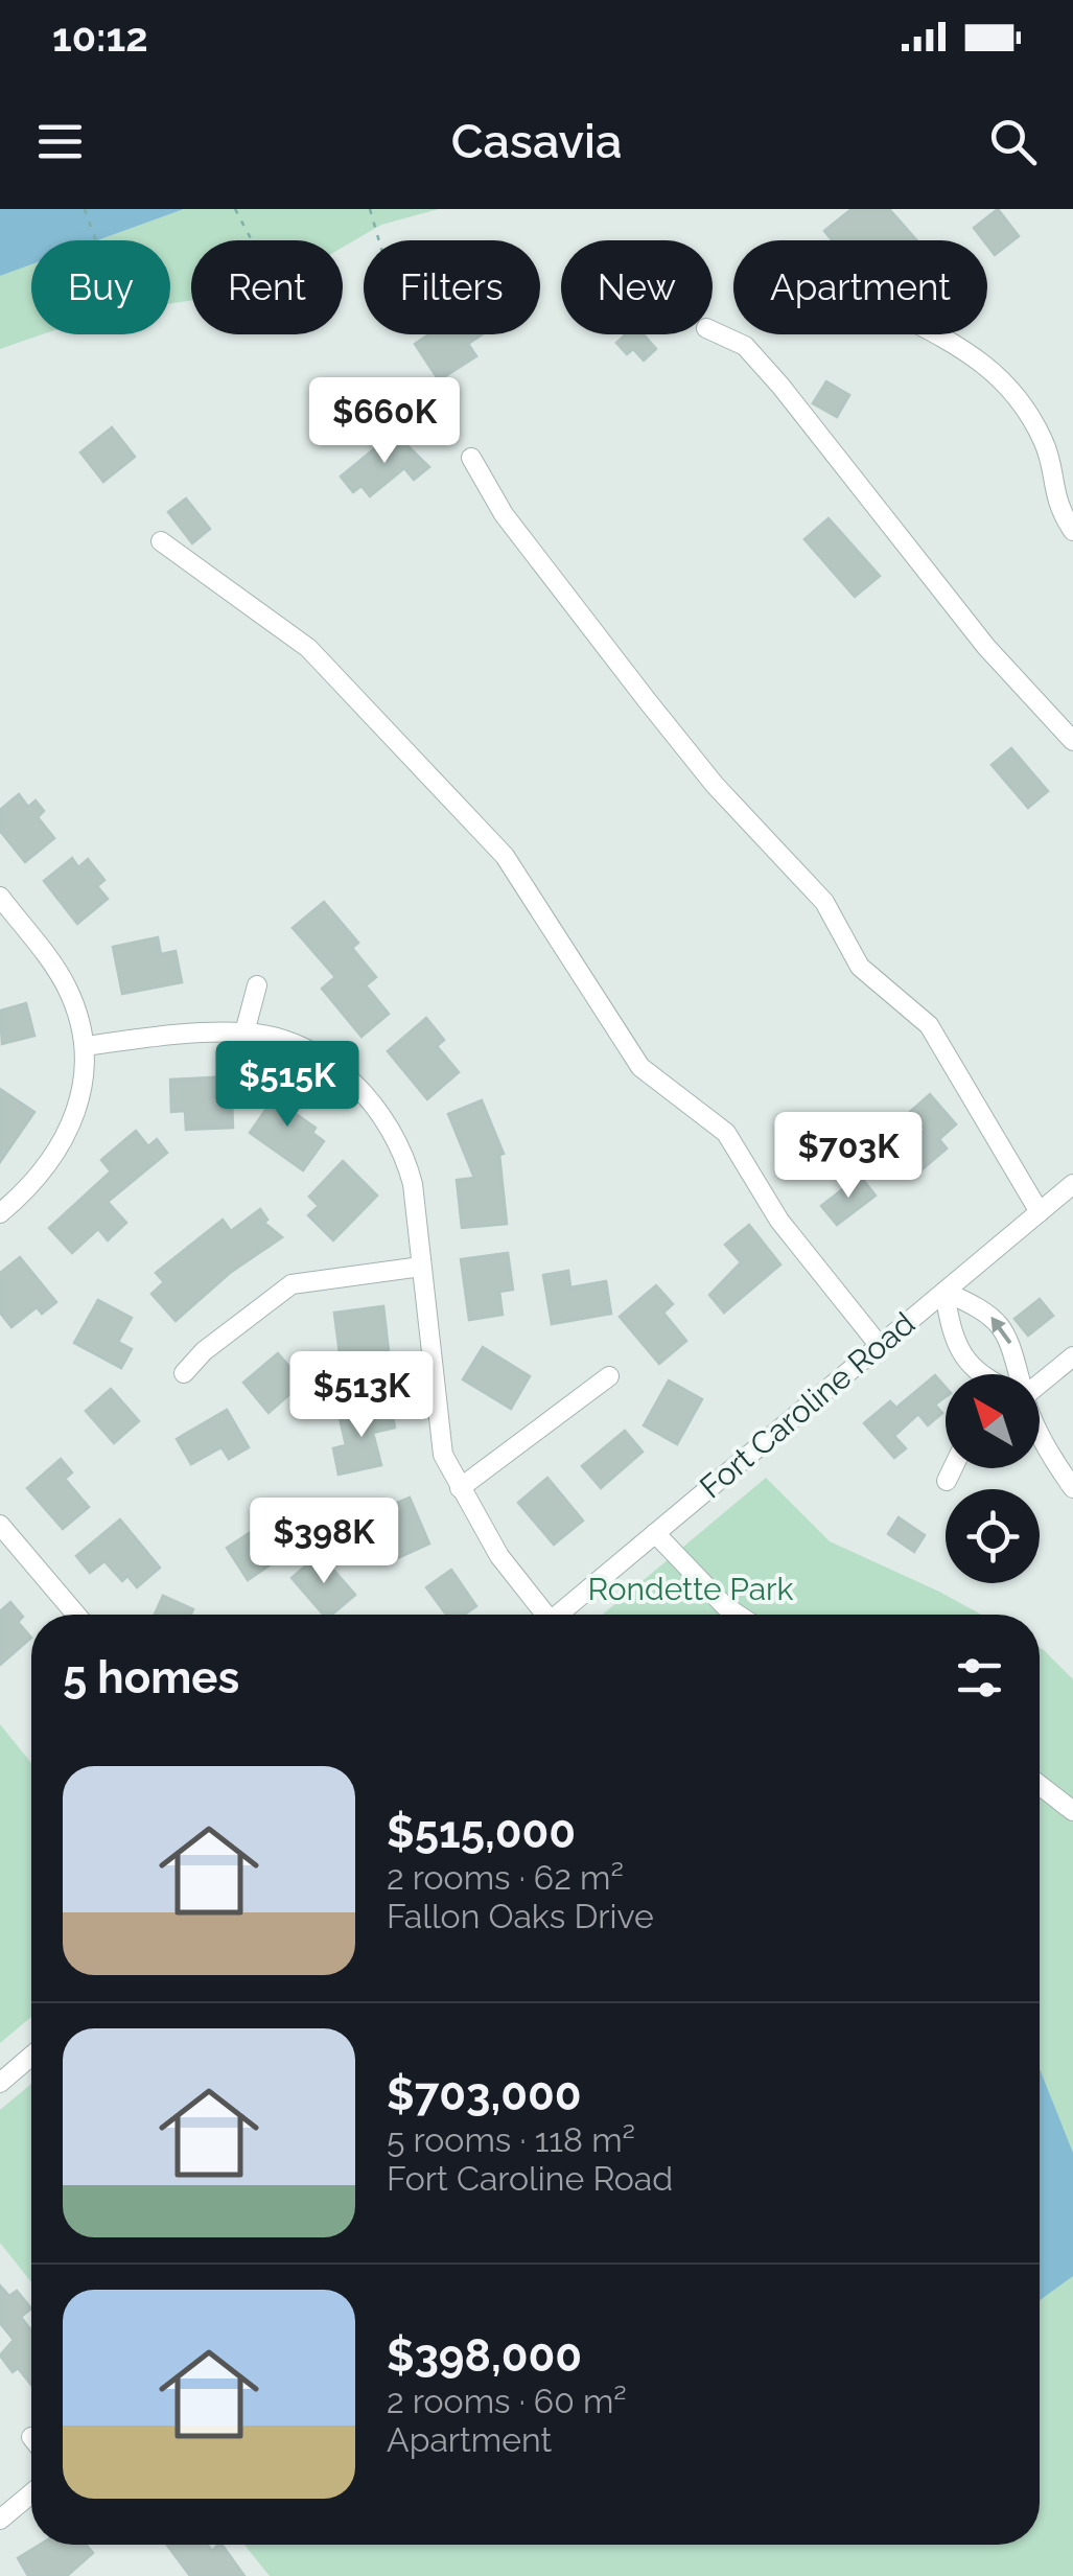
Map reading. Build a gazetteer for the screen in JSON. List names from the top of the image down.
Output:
{
  "streets": {
    "street": ["Fort Caroline Road"]
  },
  "parks": ["Rondette Park"],
  "north": "top left",
  "page": {
    "status": "10:12",
    "header": "Casavia",
    "chip": [
      "Buy",
      "Rent",
      "Filters",
      "New",
      "Apartment"
    ],
    "price": [
      "$660K",
      "$515K",
      "$703K",
      "$513K",
      "$398K"
    ],
    "heading": "5 homes",
    "list": [
      {
        "name": "$515,000",
        "note": "2 rooms · 62 m² · Fallon Oaks Drive"
      },
      {
        "name": "$703,000",
        "note": "5 rooms · 118 m² · Fort Caroline Road"
      },
      {
        "name": "$398,000",
        "note": "2 rooms · 60 m² · Apartment"
      }
    ]
  }
}
